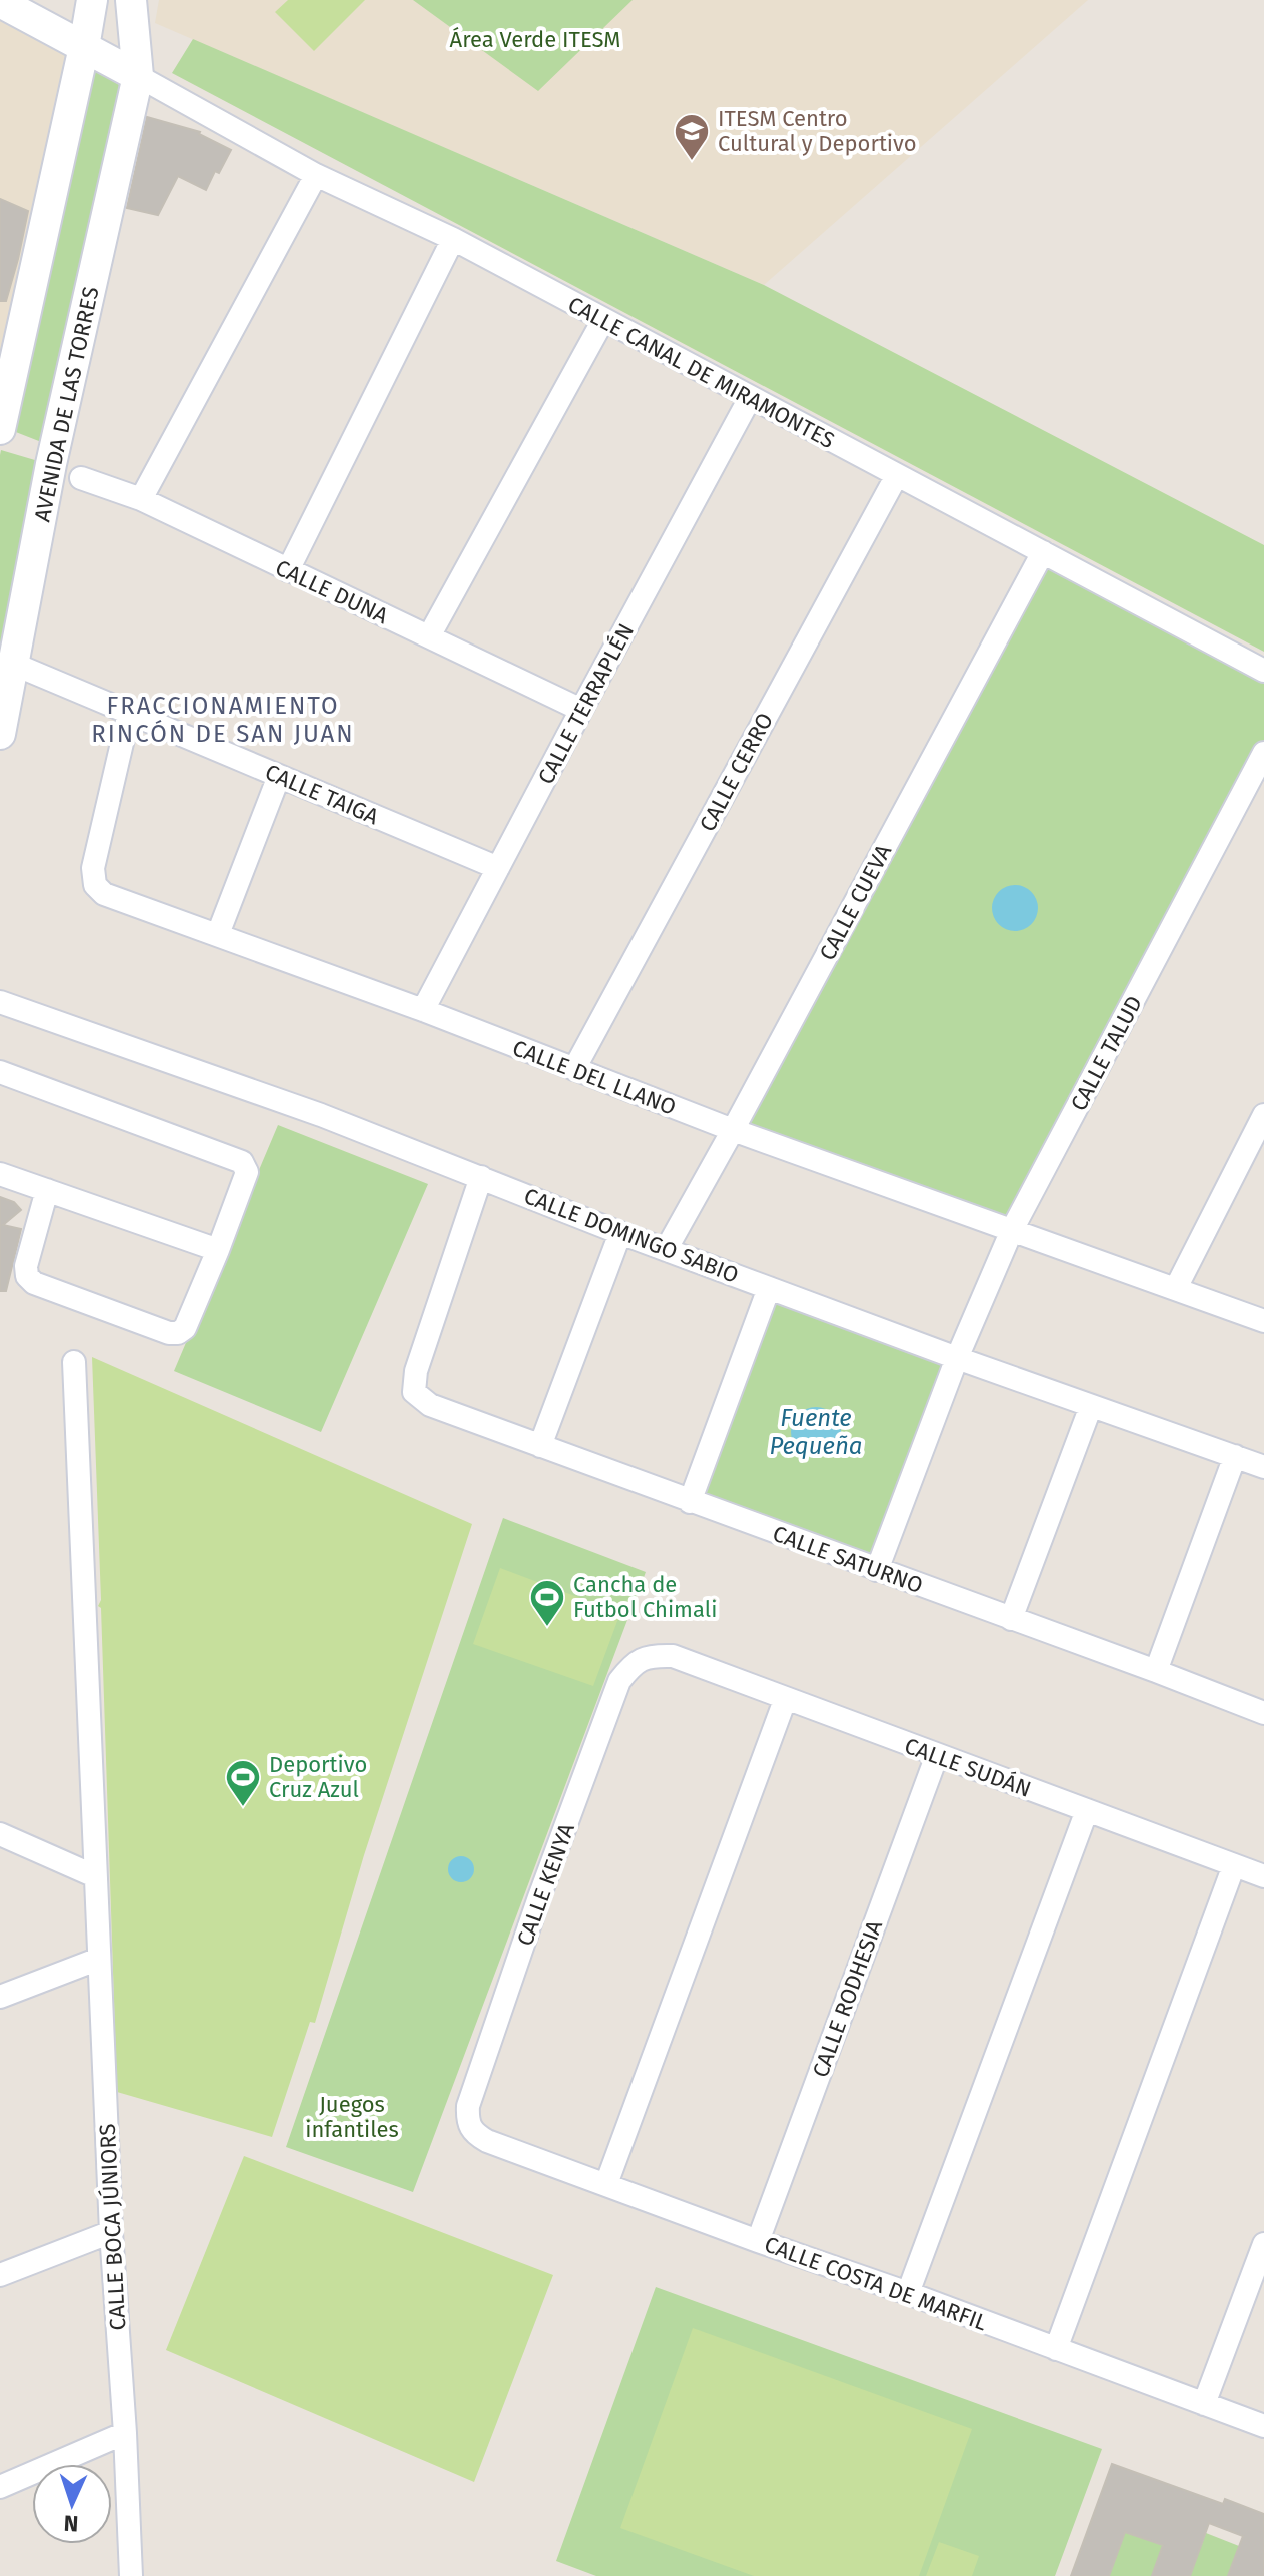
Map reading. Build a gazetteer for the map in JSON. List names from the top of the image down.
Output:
{
  "streets": {
    "street": [
      "CALLE CANAL DE MIRAMONTES",
      "AVENIDA DE LAS TORRES",
      "CALLE DUNA",
      "CALLE TERRAPLÉN",
      "CALLE CERRO",
      "CALLE TAIGA",
      "CALLE CUEVA",
      "CALLE TALUD",
      "CALLE DEL LLANO",
      "CALLE DOMINGO SABIO",
      "CALLE SATURNO",
      "CALLE SUDÁN",
      "CALLE KENYA",
      "CALLE RODHESIA",
      "CALLE BOCA JÚNIORS",
      "CALLE COSTA DE MARFIL"
    ]
  },
  "crossings": [
    ["CALLE CANAL DE MIRAMONTES", "AVENIDA DE LAS TORRES"],
    ["CALLE CANAL DE MIRAMONTES", "CALLE TERRAPLÉN"],
    ["CALLE CANAL DE MIRAMONTES", "CALLE CERRO"],
    ["CALLE CANAL DE MIRAMONTES", "CALLE CUEVA"],
    ["AVENIDA DE LAS TORRES", "CALLE TAIGA"],
    ["CALLE DUNA", "CALLE TERRAPLÉN"],
    ["CALLE TERRAPLÉN", "CALLE TAIGA"],
    ["CALLE TERRAPLÉN", "CALLE DEL LLANO"],
    ["CALLE CERRO", "CALLE DEL LLANO"],
    ["CALLE TAIGA", "CALLE DEL LLANO"],
    ["CALLE CUEVA", "CALLE DEL LLANO"],
    ["CALLE CUEVA", "CALLE DOMINGO SABIO"],
    ["CALLE TALUD", "CALLE DEL LLANO"],
    ["CALLE TALUD", "CALLE DOMINGO SABIO"],
    ["CALLE TALUD", "CALLE SATURNO"],
    ["CALLE DOMINGO SABIO", "CALLE SATURNO"],
    ["CALLE SUDÁN", "CALLE KENYA"],
    ["CALLE SUDÁN", "CALLE RODHESIA"],
    ["CALLE KENYA", "CALLE COSTA DE MARFIL"],
    ["CALLE RODHESIA", "CALLE COSTA DE MARFIL"]
  ],
  "districts": ["FRACCIONAMIENTO RINCÓN DE SAN JUAN"],
  "water": ["Fuente Pequeña"],
  "parks": ["Área Verde ITESM", "Juegos infantiles"],
  "places": {
    "school or university": ["ITESM Centro Cultural y Deportivo"],
    "sports": ["Cancha de Futbol Chimali", "Deportivo Cruz Azul"]
  },
  "north": "bottom"
}
